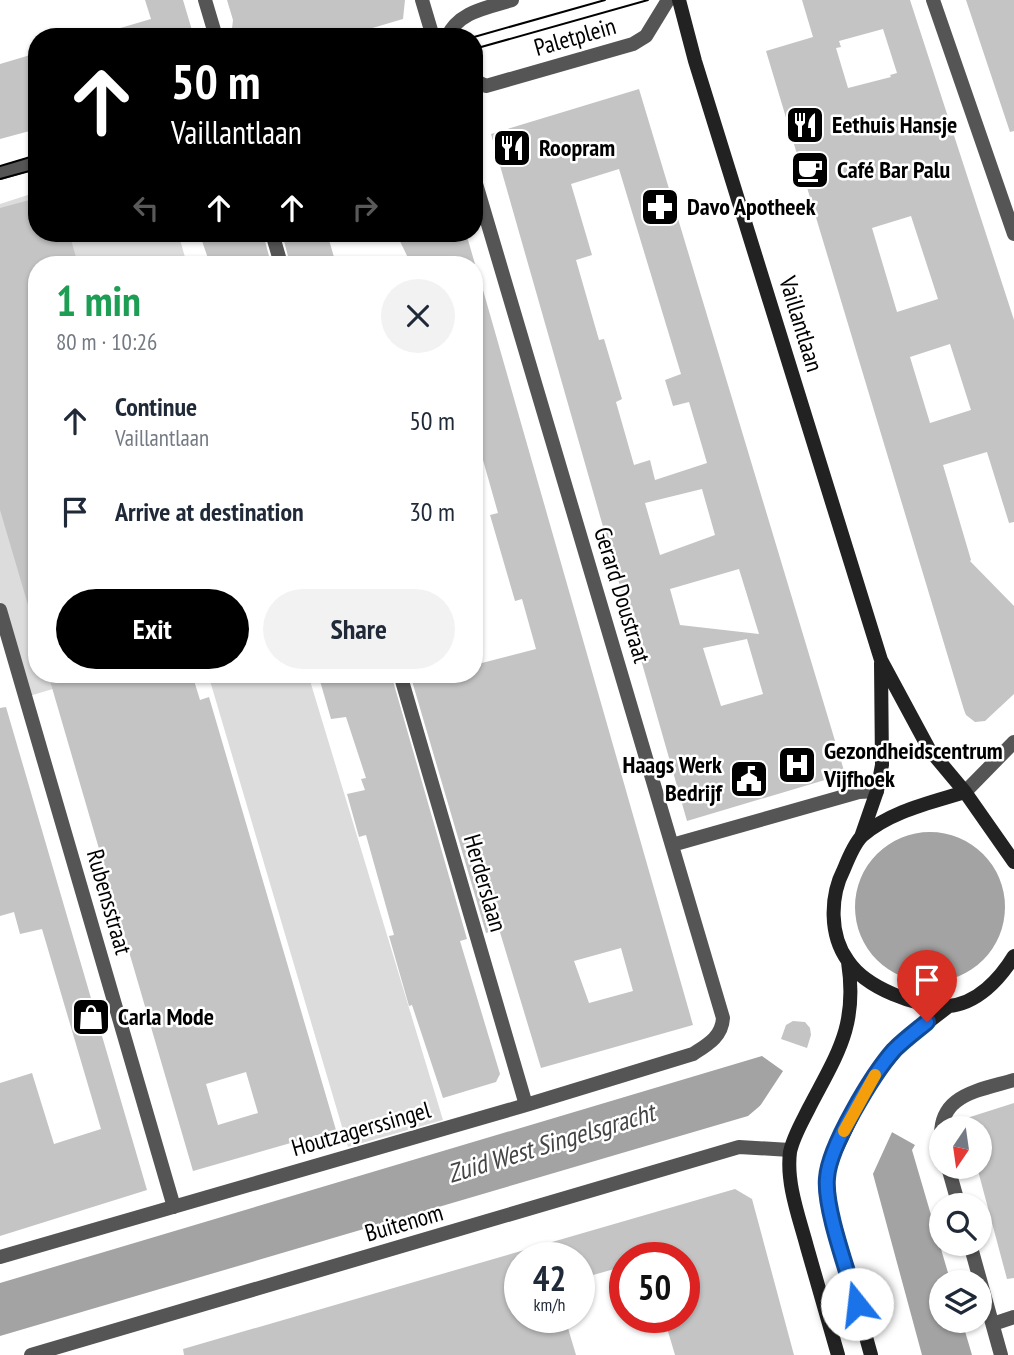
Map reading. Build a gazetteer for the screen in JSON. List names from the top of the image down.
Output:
{
  "streets": {
    "main road": ["Vaillantlaan"],
    "street": [
      "Paletplein",
      "Gerard Doustraat",
      "Herderslaan",
      "Rubensstraat",
      "Houtzagerssingel",
      "Buitenom"
    ]
  },
  "crossings": [
    ["Gerard Doustraat", "Houtzagerssingel"],
    ["Herderslaan", "Houtzagerssingel"],
    ["Rubensstraat", "Houtzagerssingel"]
  ],
  "water": ["Zuid West Singelsgracht"],
  "places": {
    "restaurant": ["Eethuis Hansje", "Roopram"],
    "cafe": ["Café Bar Palu"],
    "pharmacy": ["Davo Apotheek"],
    "hospital": ["Gezondheidscentrum Vijfhoek"],
    "public building": ["Haags Werk Bedrijf"],
    "shop": ["Carla Mode"]
  },
  "north": "bottom",
  "page": {
    "turn": ["50 m", "Vaillantlaan"],
    "heading": ["1 min", "80 m · 10:26"],
    "list": [
      {
        "name": "Continue",
        "note": "Vaillantlaan",
        "value": "50 m"
      },
      {
        "name": "Arrive at destination",
        "value": "30 m"
      }
    ],
    "buttons": ["Exit", "Share"],
    "speed": "42 km/h",
    "limit": "50"
  }
}
